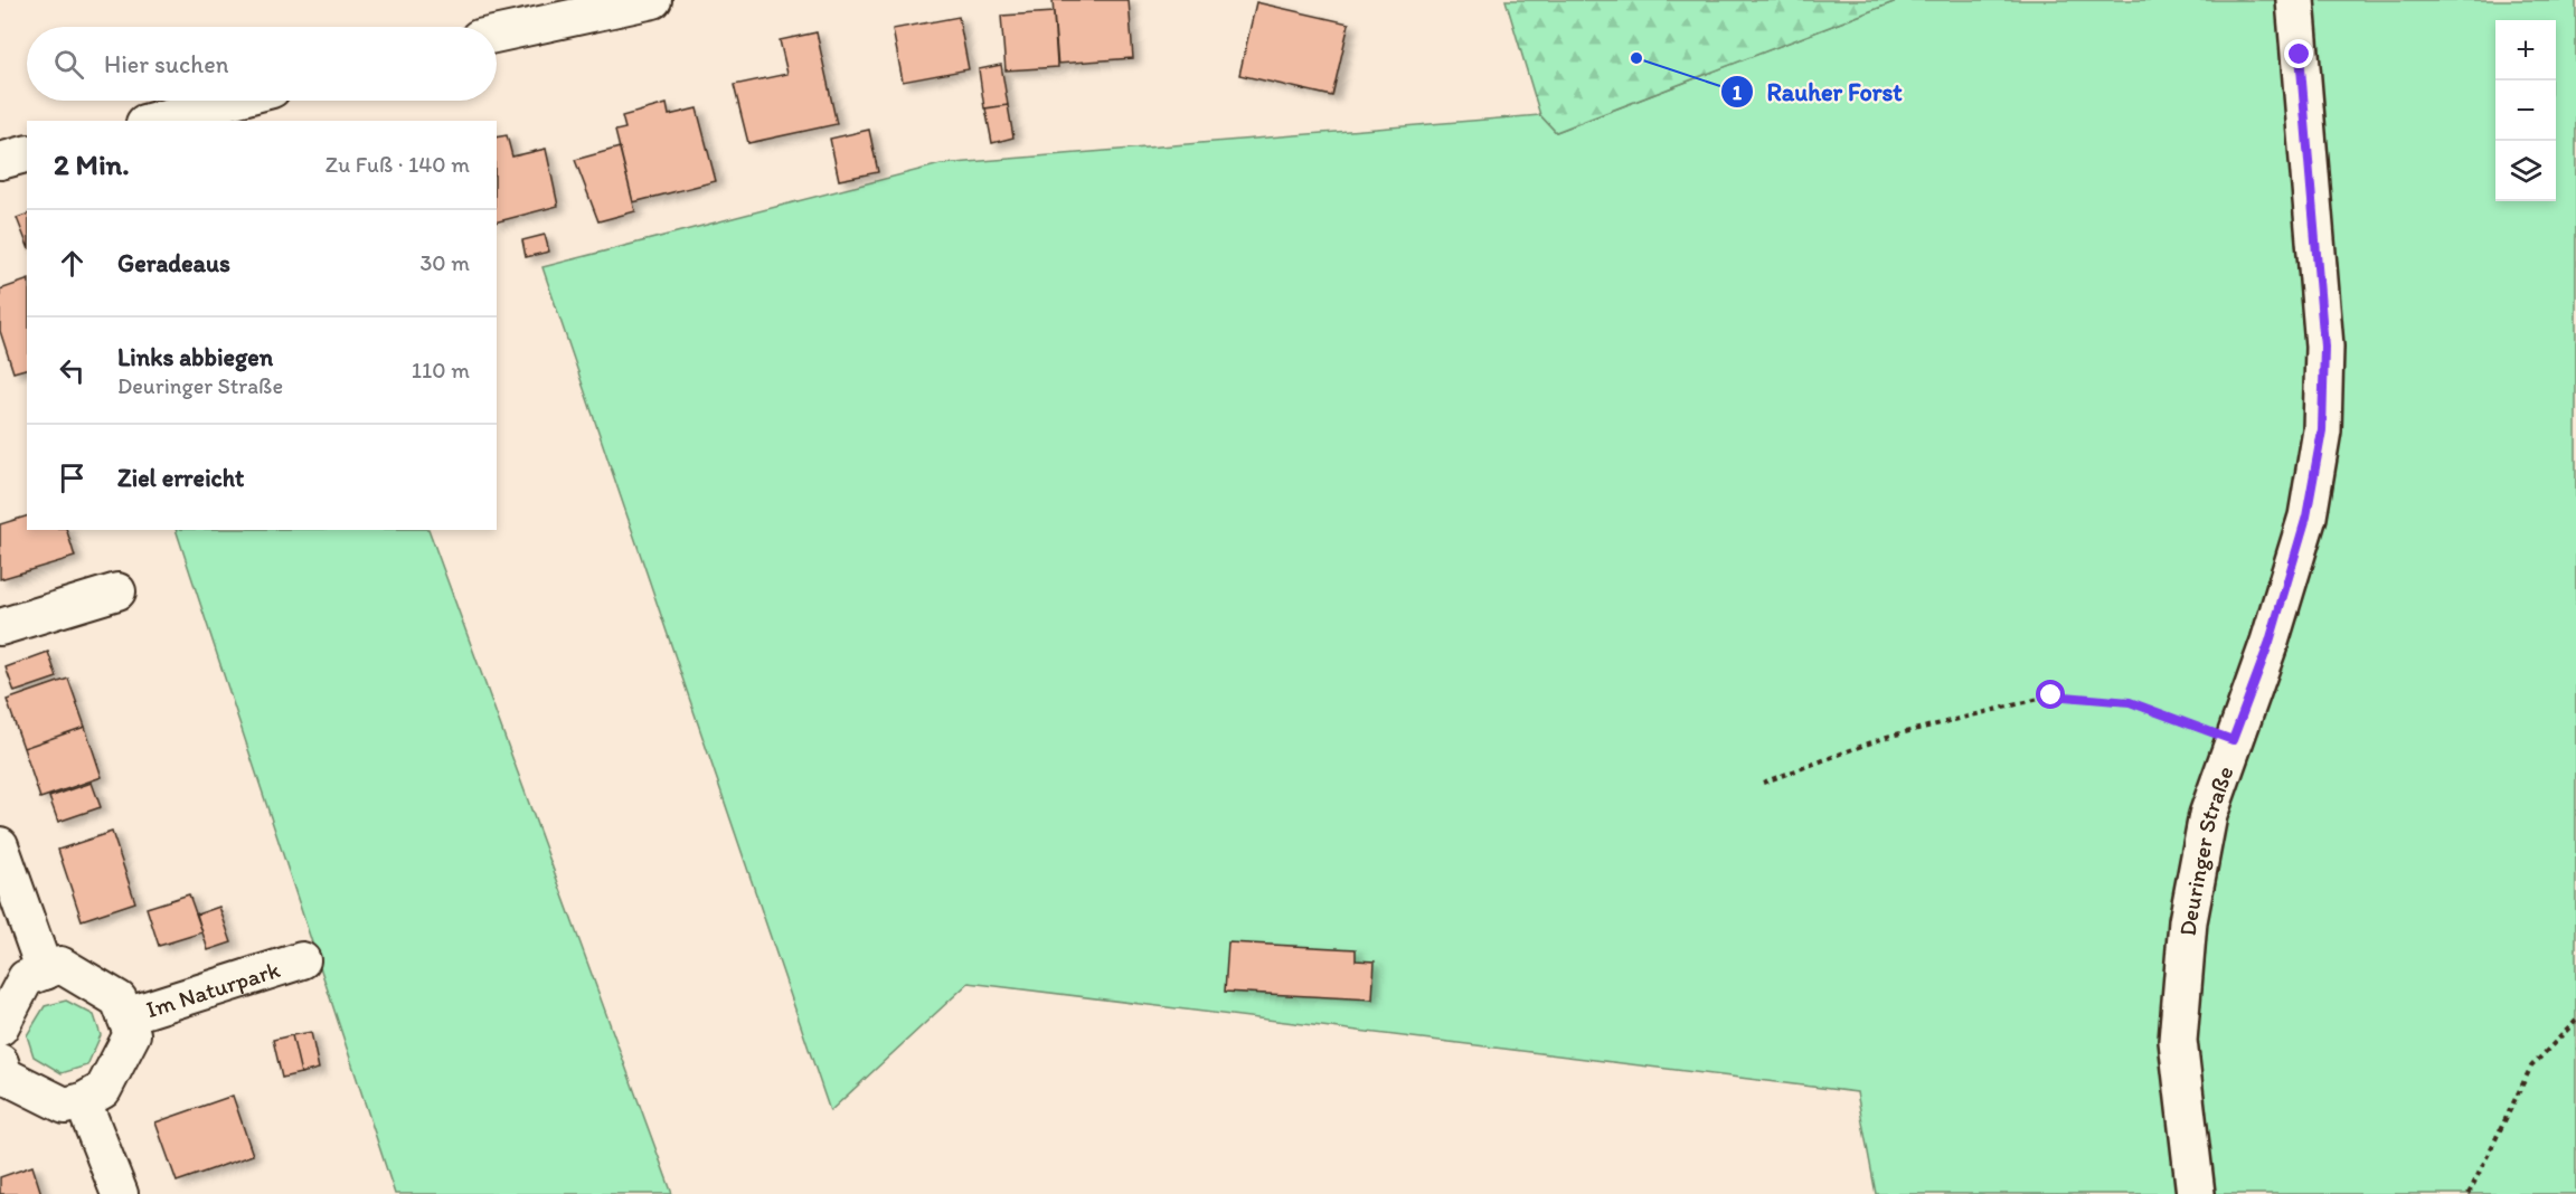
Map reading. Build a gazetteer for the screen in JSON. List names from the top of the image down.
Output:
{
  "streets": {
    "street": ["Deuringer Straße", "Im Naturpark"]
  },
  "places": ["Rauher Forst"],
  "page": {
    "map_buttons": ["+", "−"],
    "search": "Hier suchen",
    "heading": ["2 Min.", "Zu Fuß · 140 m"],
    "list": [
      ["Geradeaus", "30 m"],
      ["Links abbiegen", "Deuringer Straße", "110 m"],
      "Ziel erreicht"
    ]
  }
}
